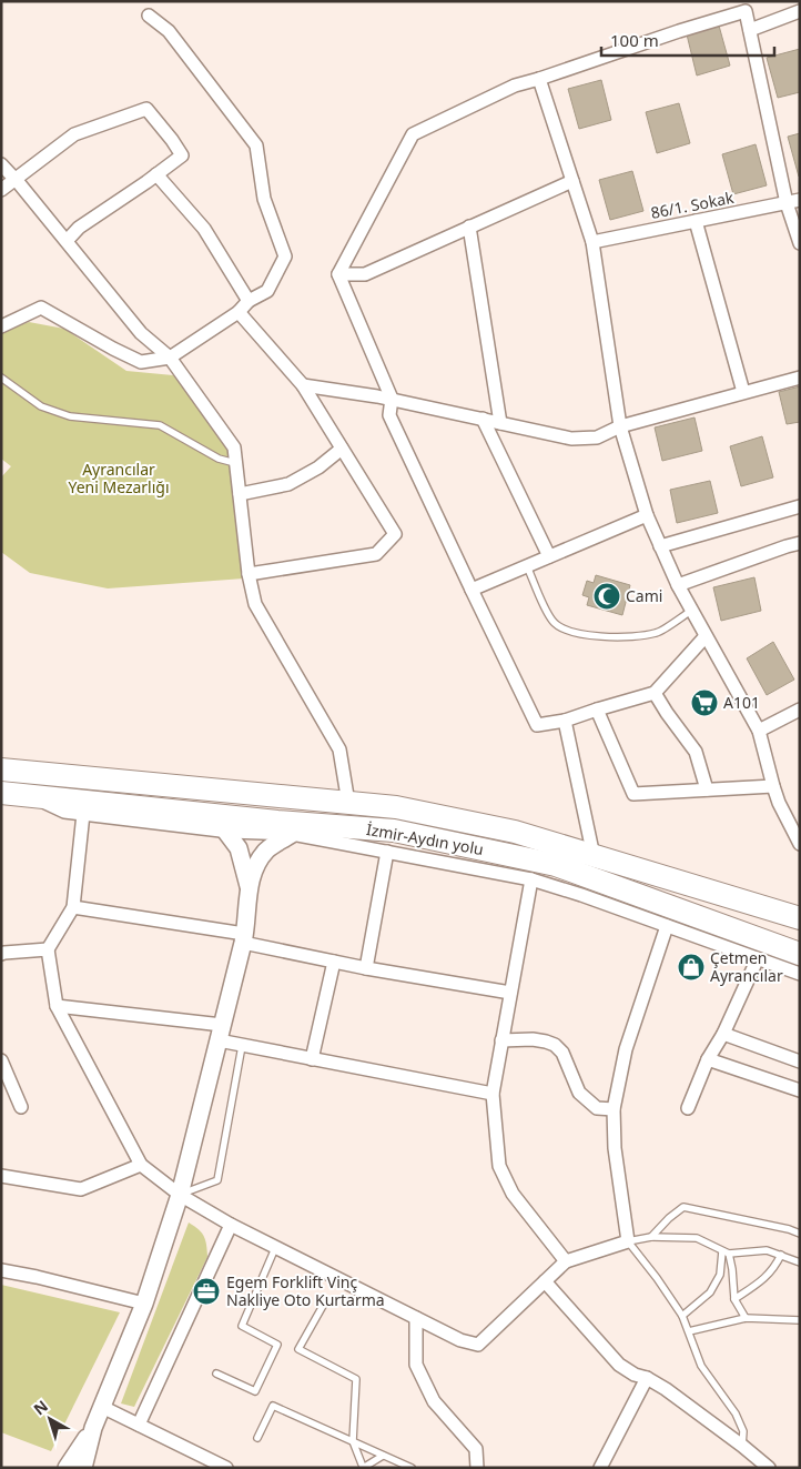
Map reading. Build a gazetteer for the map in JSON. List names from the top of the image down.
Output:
{
  "streets": {
    "highway": ["İzmir-Aydın yolu"],
    "street": ["86/1. Sokak"]
  },
  "parks": ["Ayrancılar Yeni Mezarlığı"],
  "places": {
    "mosque": ["Cami"],
    "supermarket": ["A101"],
    "shop": ["Çetmen Ayrancılar"],
    "office": ["Egem Forklift Vinç Nakliye Oto Kurtarma"]
  },
  "scale_bar": "100 m",
  "north": "top left"
}
